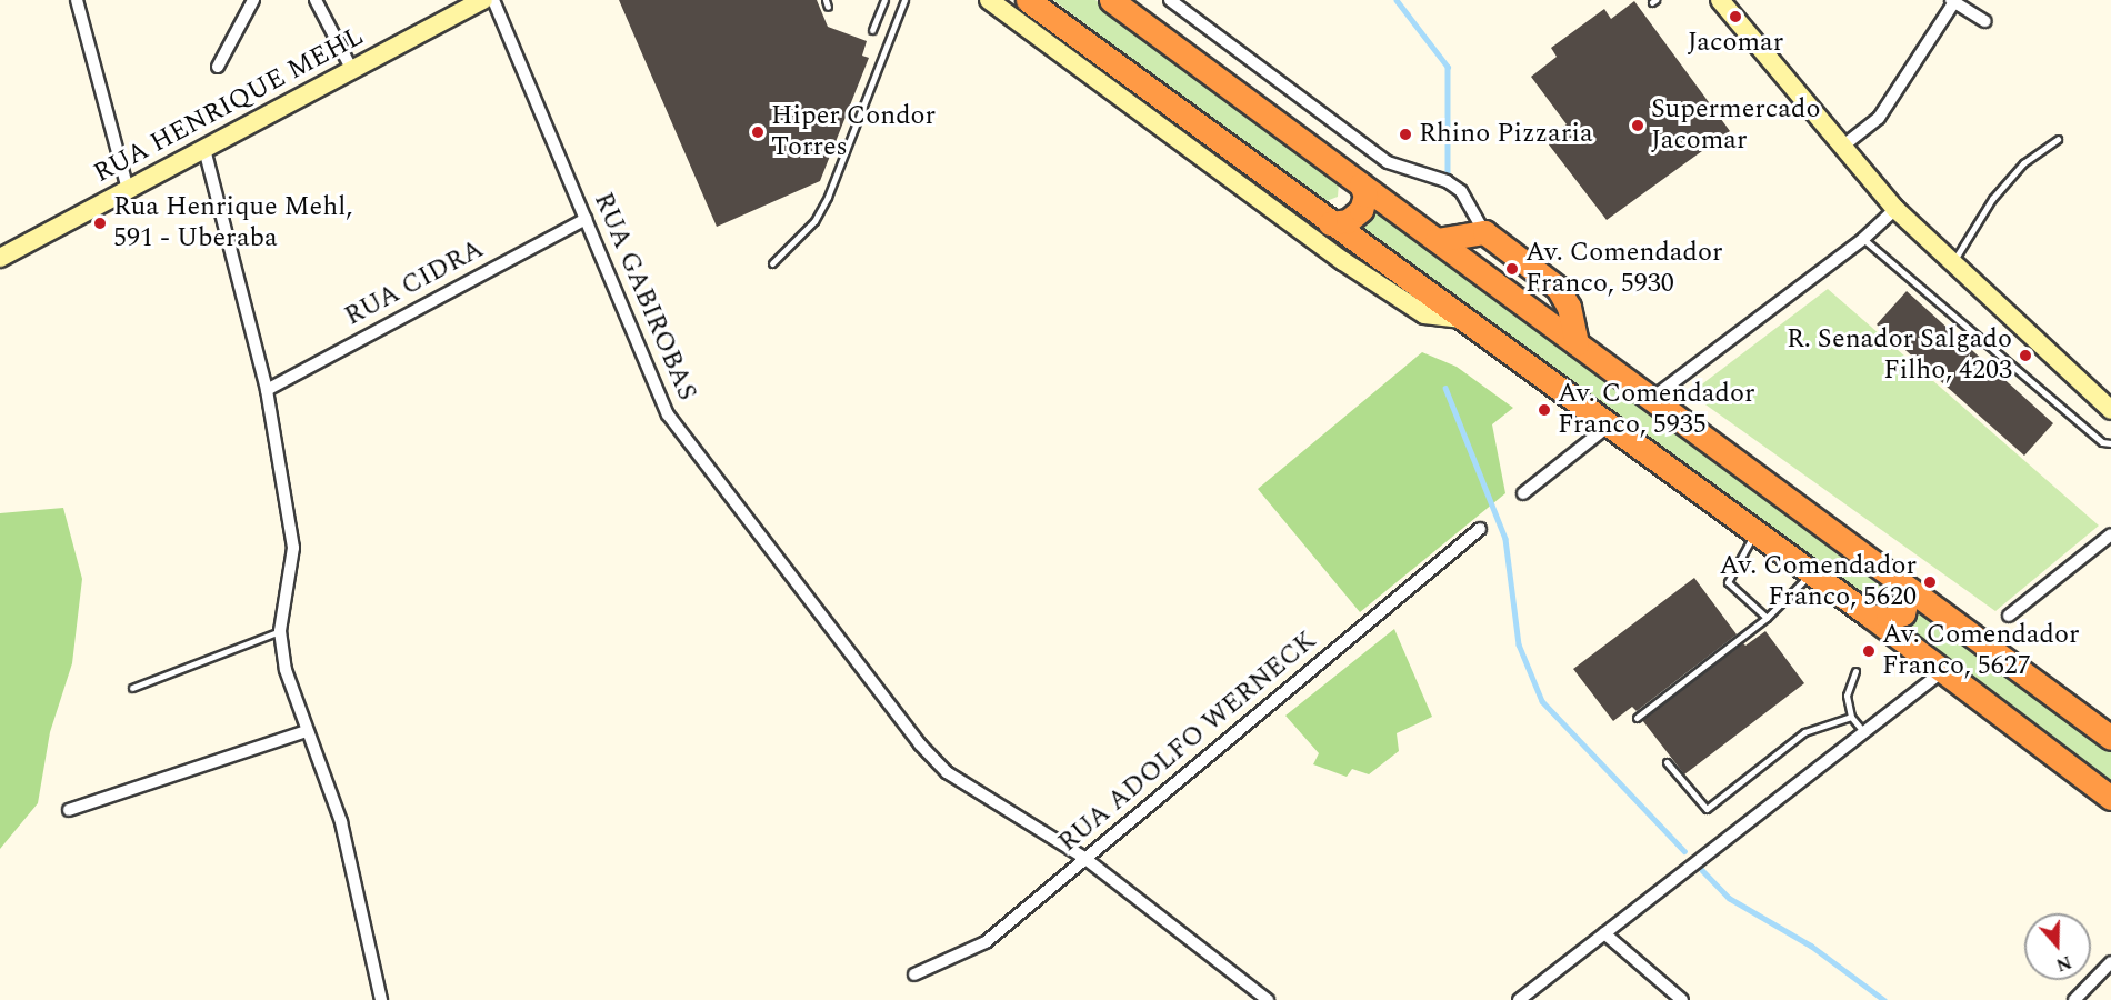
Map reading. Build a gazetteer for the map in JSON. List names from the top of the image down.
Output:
{
  "streets": {
    "main road": ["RUA HENRIQUE MEHL"],
    "street": ["RUA CIDRA", "RUA GABIROBAS", "RUA ADOLFO WERNECK"]
  },
  "crossings": [
    ["RUA CIDRA", "RUA GABIROBAS"],
    ["RUA GABIROBAS", "RUA ADOLFO WERNECK"]
  ],
  "places": [
    "Jacomar",
    "Supermercado Jacomar",
    "Hiper Condor Torres",
    "Rhino Pizzaria",
    "Rua Henrique Mehl, 591 - Uberaba",
    "Av. Comendador Franco, 5930",
    "R. Senador Salgado Filho, 4203",
    "Av. Comendador Franco, 5935",
    "Av. Comendador Franco, 5620",
    "Av. Comendador Franco, 5627"
  ],
  "north": "bottom"
}
